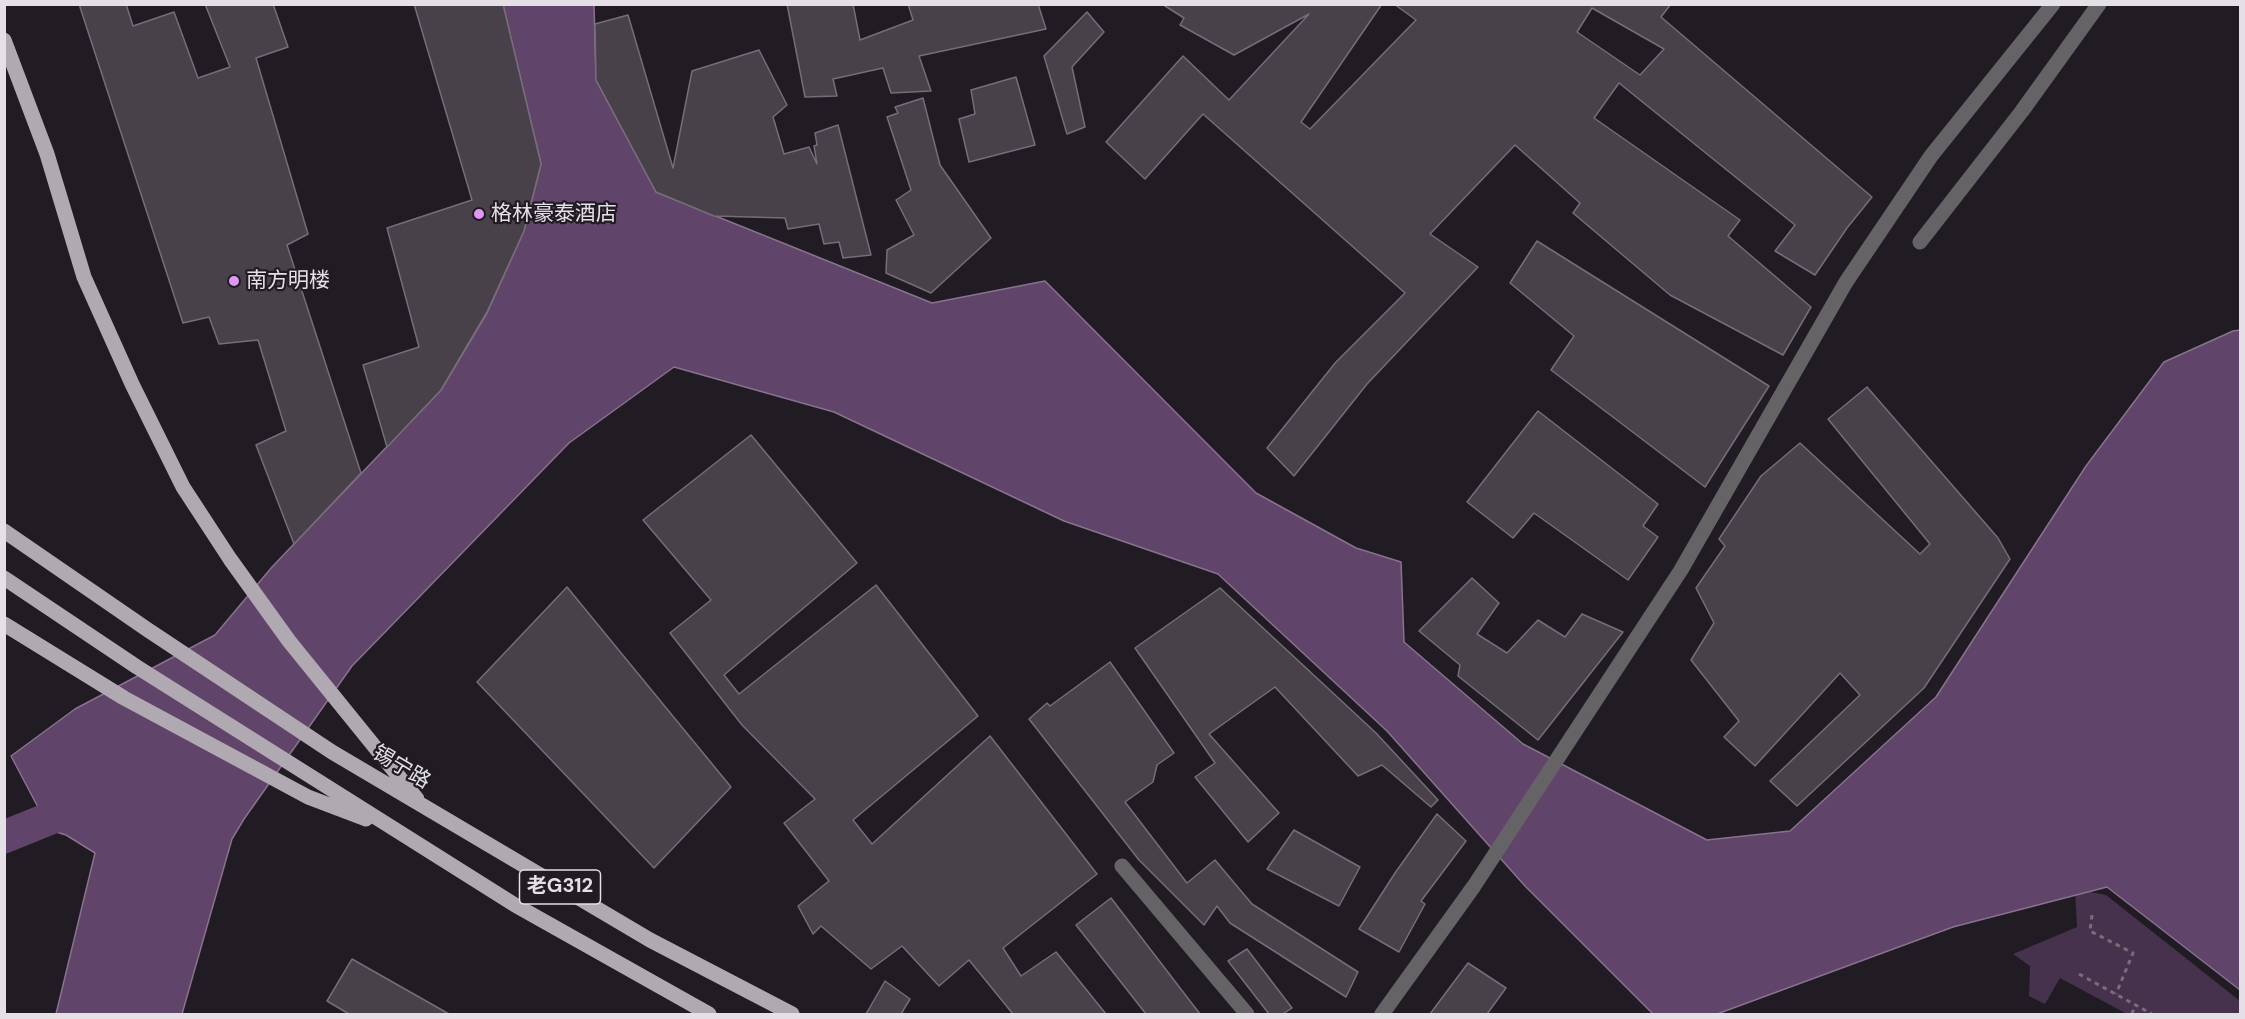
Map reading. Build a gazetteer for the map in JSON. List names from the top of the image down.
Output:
{
  "streets": {
    "main road": ["锡宁路", "老G312"]
  },
  "places": ["格林豪泰酒店", "南方明楼"]
}
